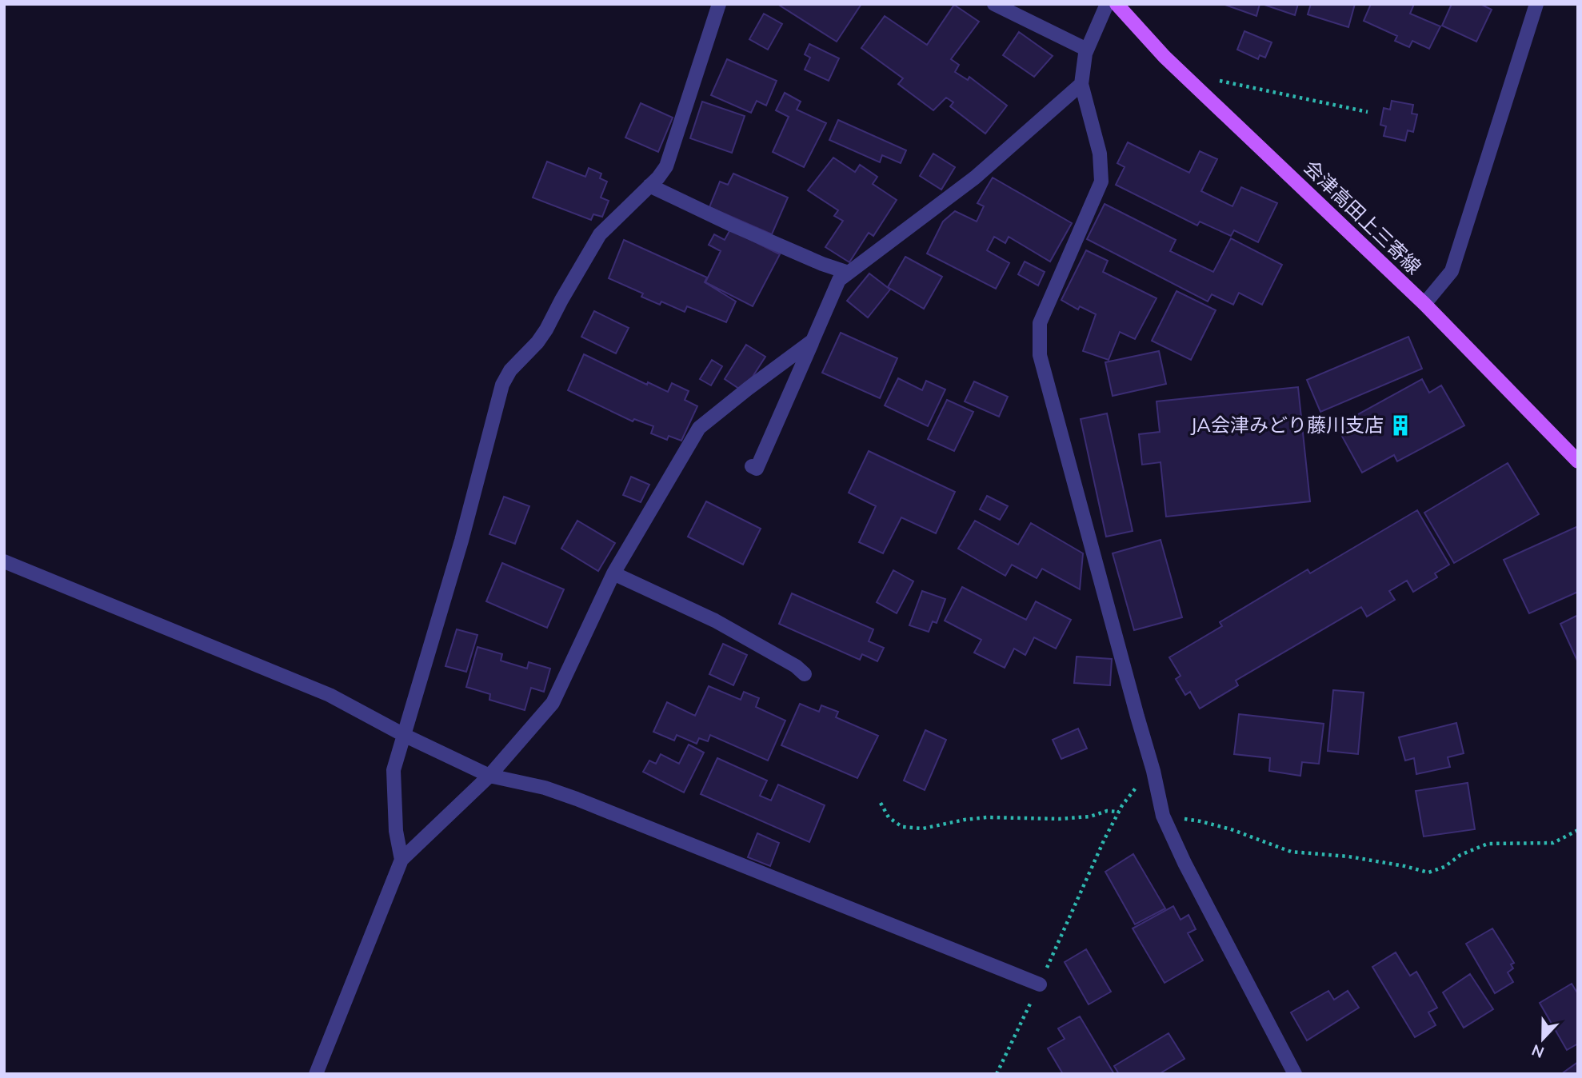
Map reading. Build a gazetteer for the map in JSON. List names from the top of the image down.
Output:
{
  "streets": {
    "main road": ["会津高田上三寄線"]
  },
  "places": {
    "building": ["JA会津みどり藤川支店"]
  },
  "north": "bottom"
}
